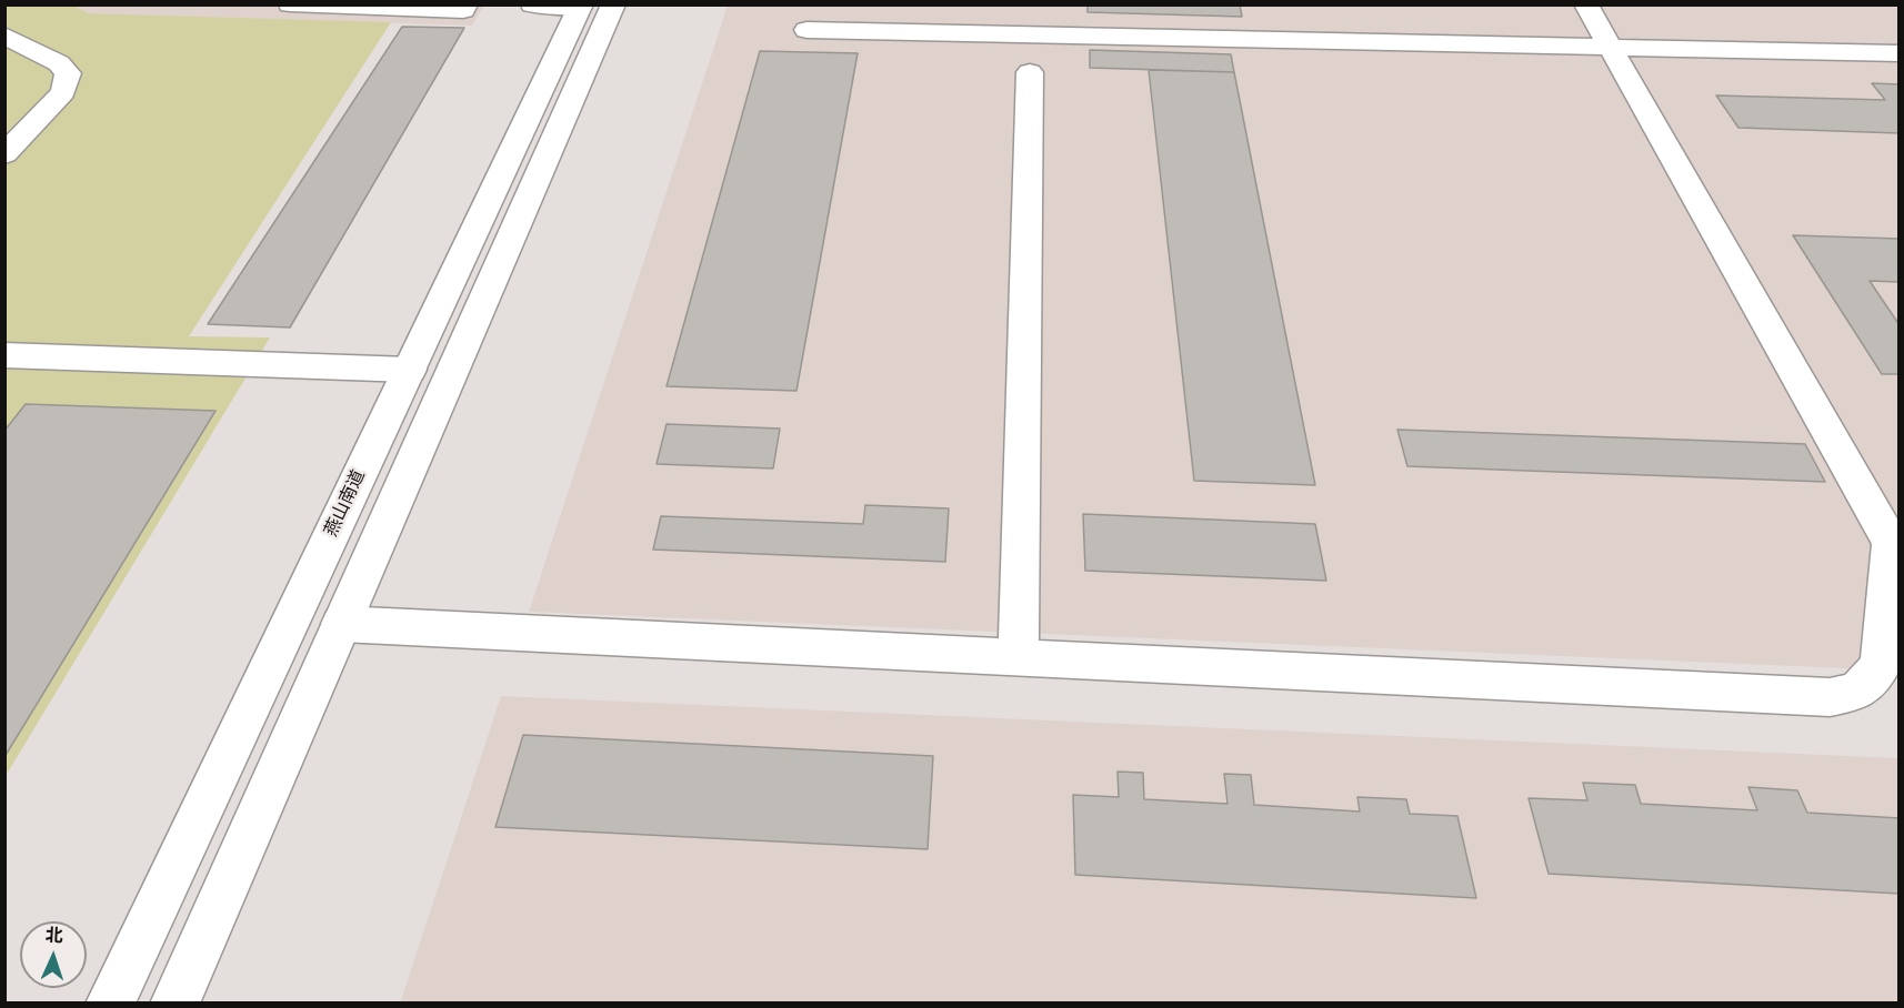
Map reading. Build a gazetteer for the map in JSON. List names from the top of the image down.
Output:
{
  "streets": {
    "main road": ["燕山南道"]
  },
  "north": "top"
}
